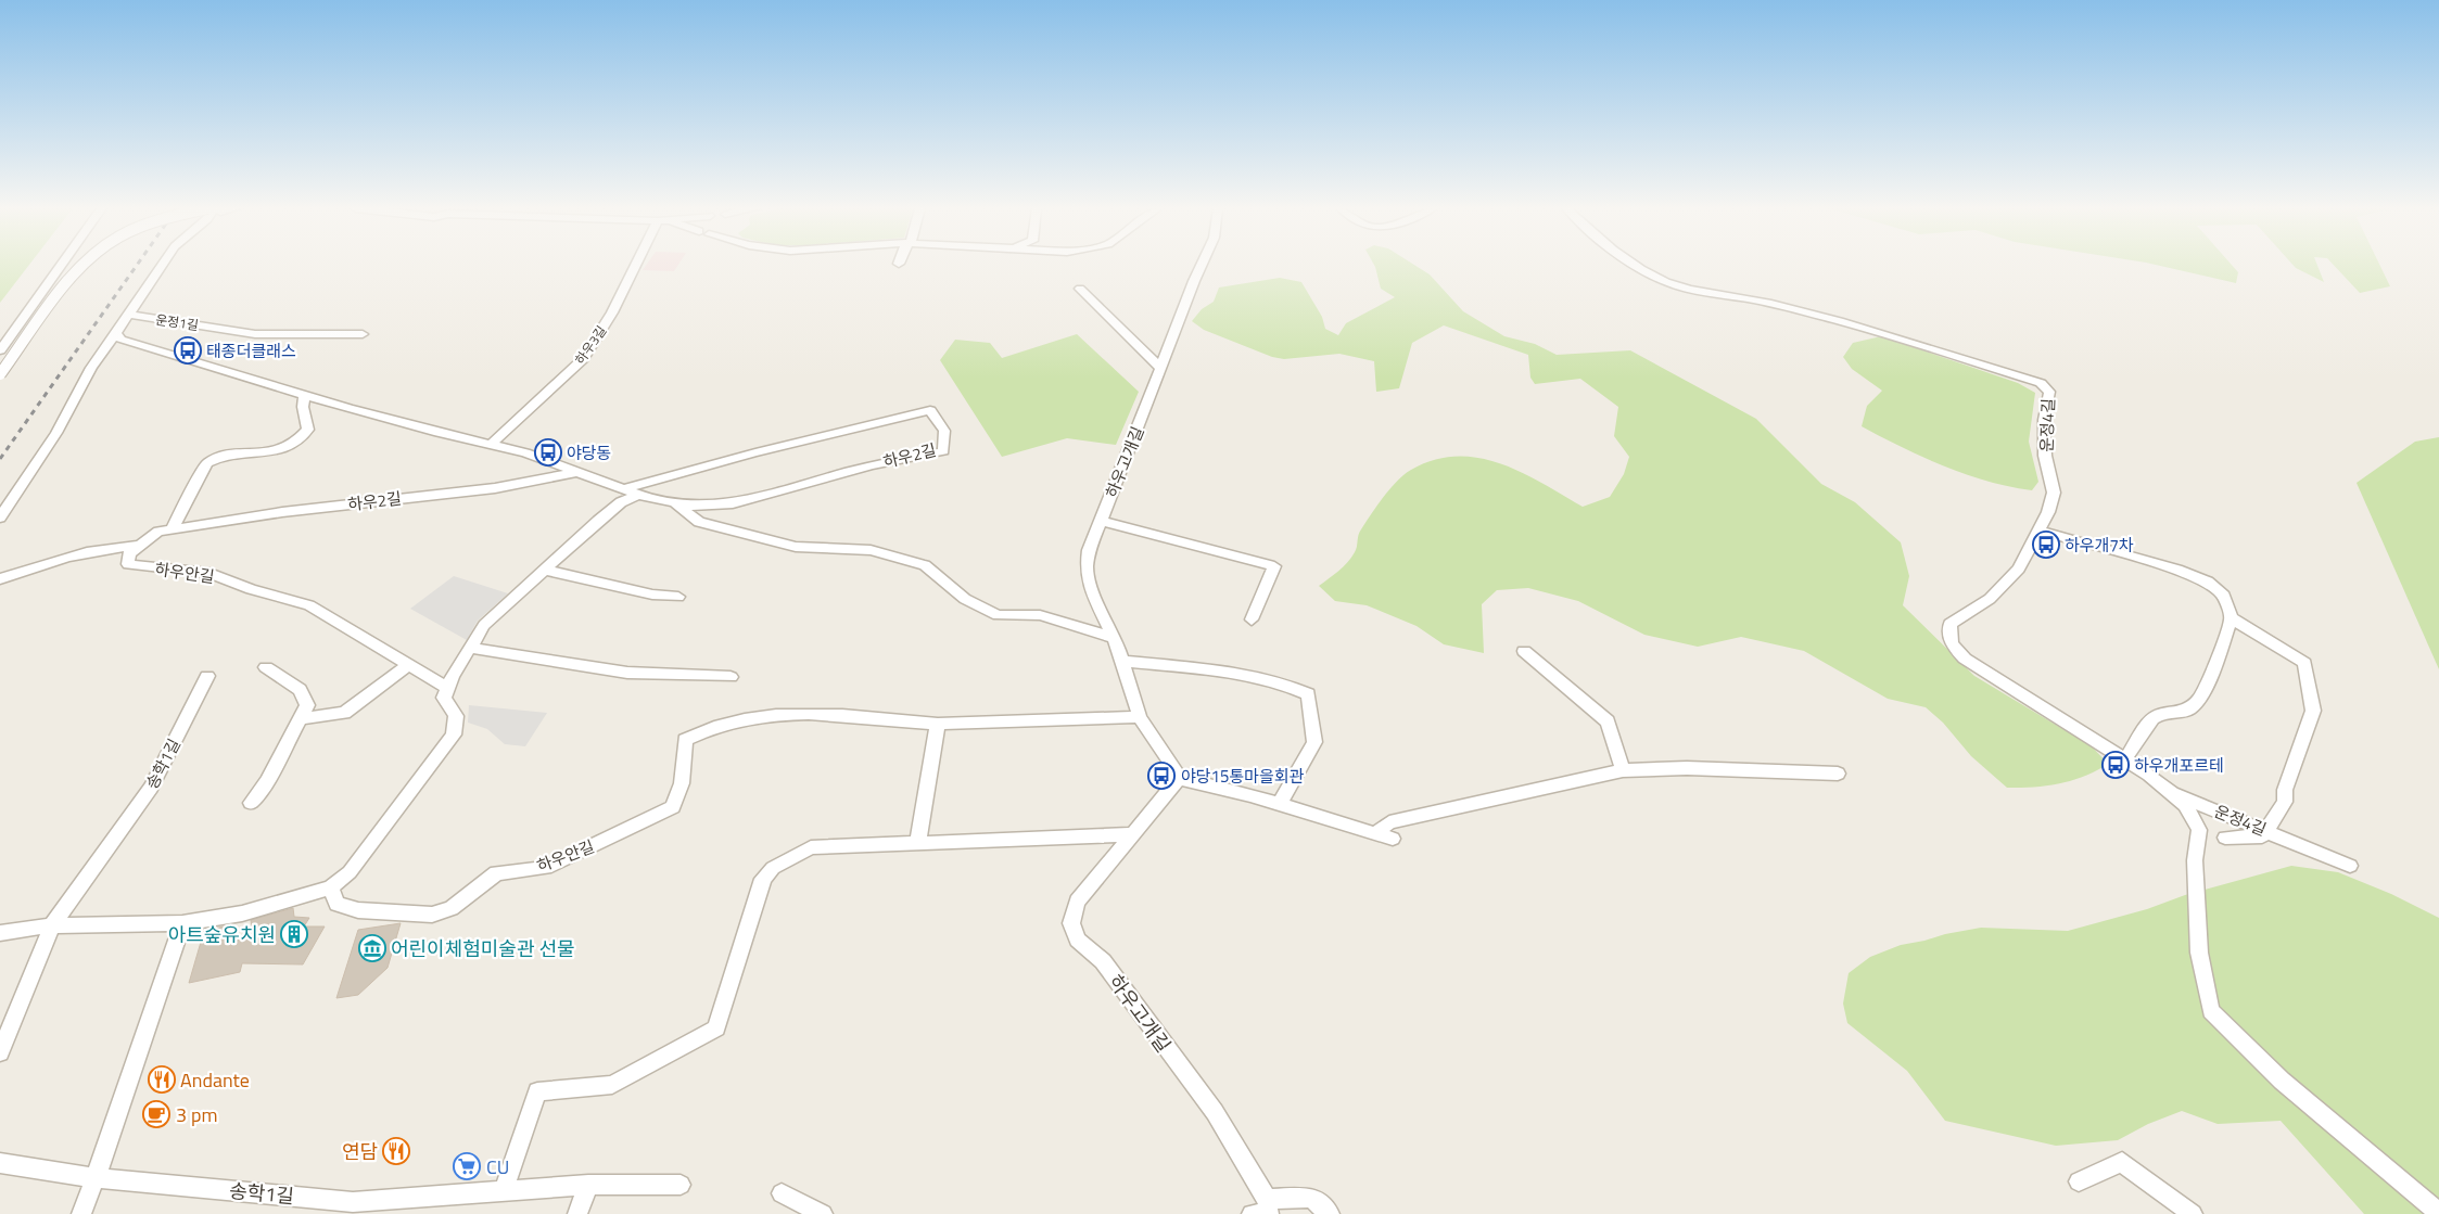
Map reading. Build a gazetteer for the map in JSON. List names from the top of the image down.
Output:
{
  "streets": {
    "street": [
      "운정1길",
      "하우3길",
      "운정4길",
      "하우2길",
      "하우고개길",
      "하우안길",
      "송학1길"
    ]
  },
  "crossings": [
    ["하우3길", "하우2길"],
    ["하우2길", "하우안길"]
  ],
  "places": {
    "bus stop": [
      "태종더클래스",
      "야당동",
      "하우개7차",
      "하우개포르테",
      "야당15통마을회관"
    ],
    "building": ["아트숲유치원"],
    "museum": ["어린이체험미술관 선물"],
    "restaurant": ["Andante", "연담"],
    "cafe": ["3 pm"],
    "supermarket": ["CU"]
  }
}
